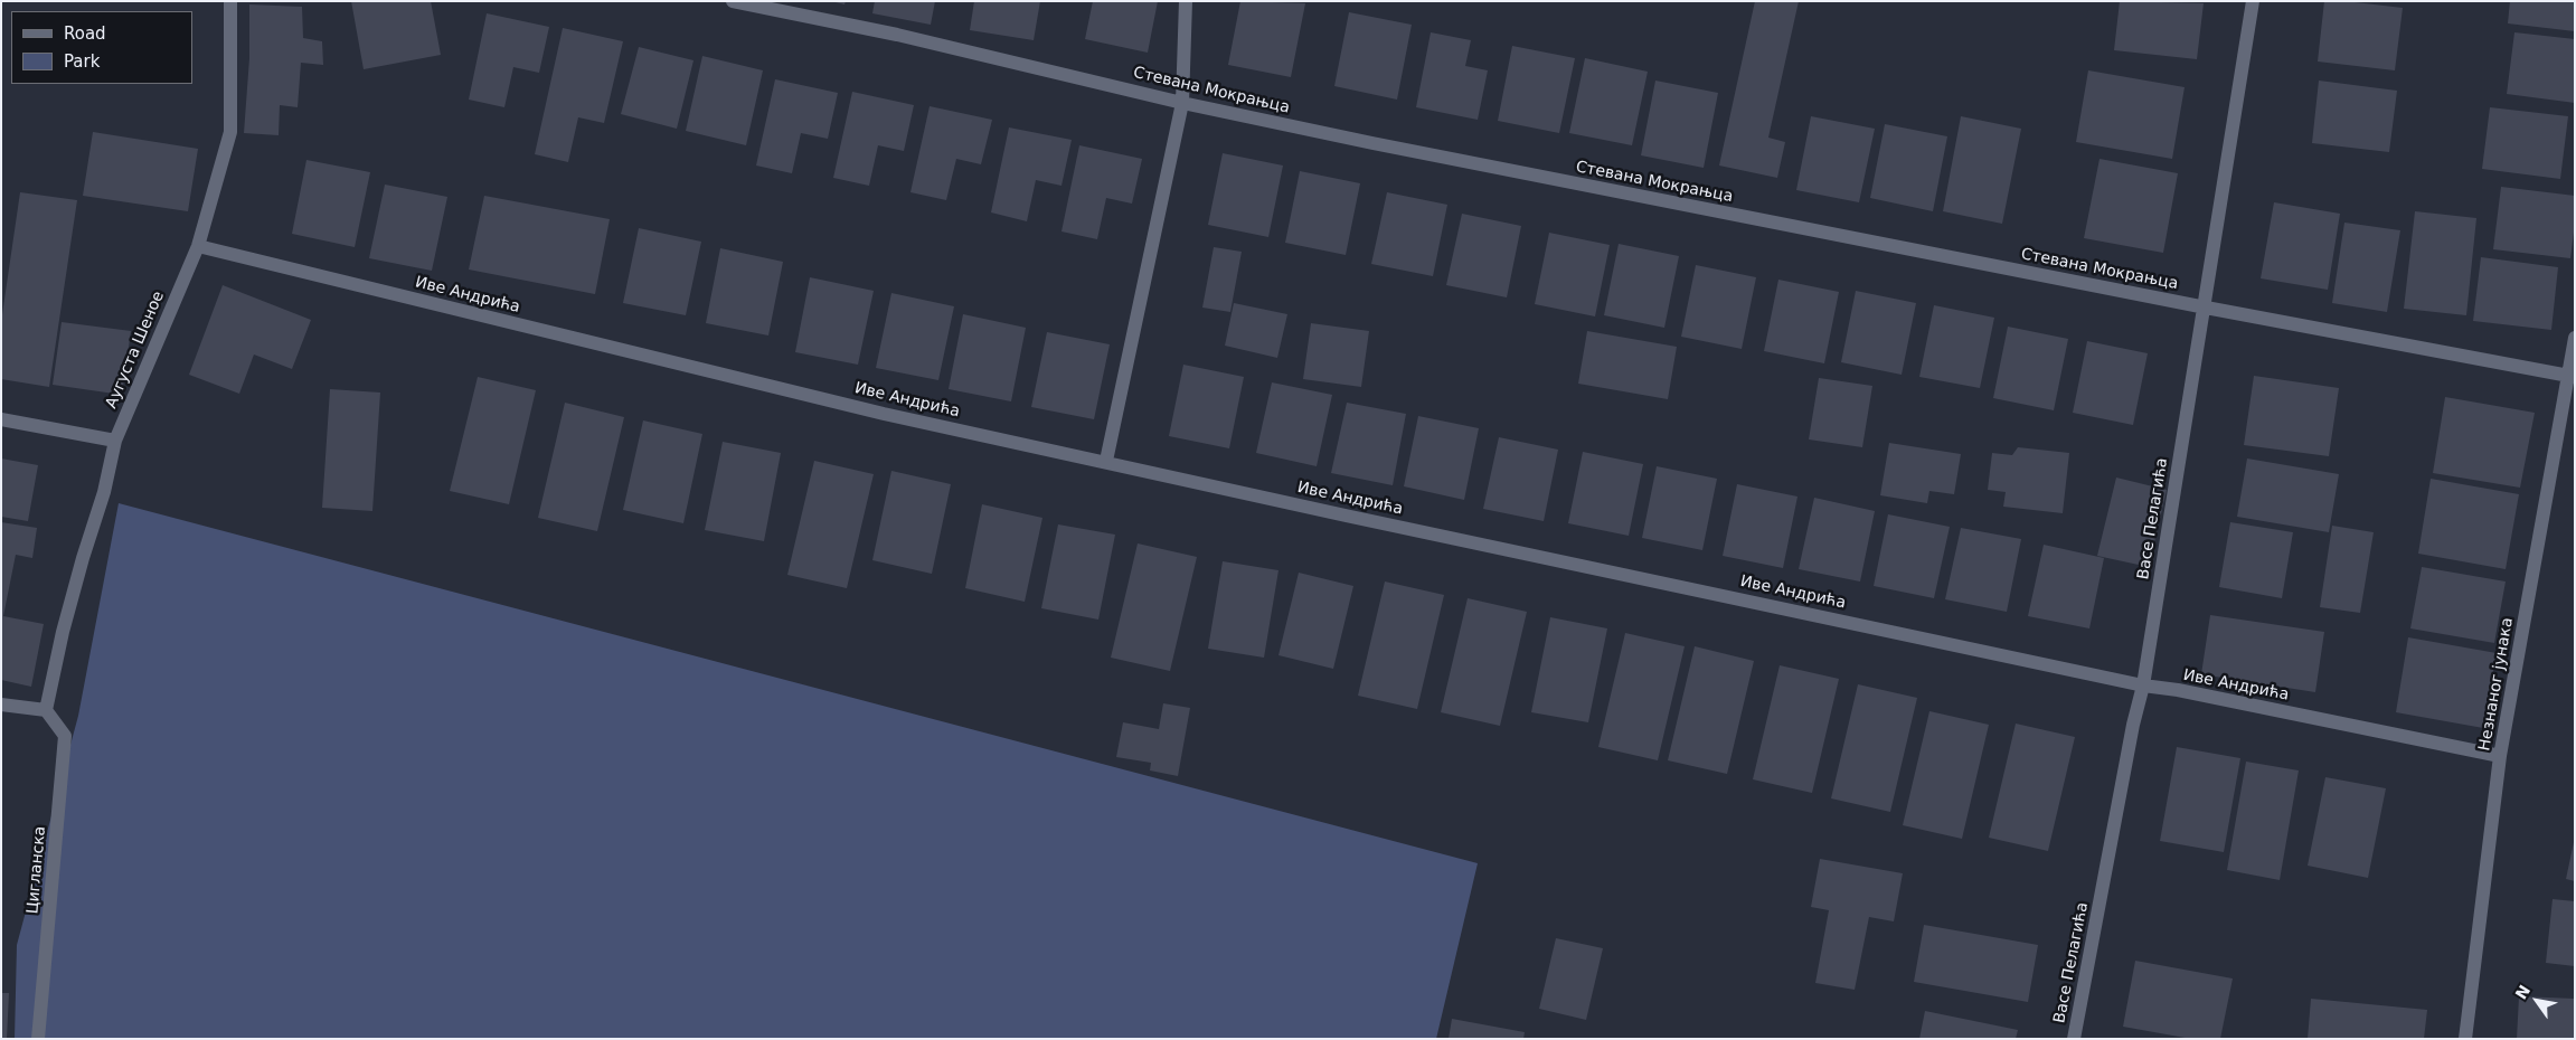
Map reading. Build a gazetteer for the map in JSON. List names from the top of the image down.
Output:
{
  "streets": {
    "street": [
      "Стевана Мокрањца",
      "Иве Андрића",
      "Аугуста Шеное",
      "Васе Пелагића",
      "Незнаног јунака",
      "Цигланска"
    ]
  },
  "crossings": [
    ["Стевана Мокрањца", "Васе Пелагића"],
    ["Стевана Мокрањца", "Незнаног јунака"],
    ["Иве Андрића", "Аугуста Шеное"],
    ["Иве Андрића", "Васе Пелагића"],
    ["Иве Андрића", "Незнаног јунака"],
    ["Аугуста Шеное", "Цигланска"]
  ],
  "legend": ["Road", "Park"],
  "north": "top left"
}
